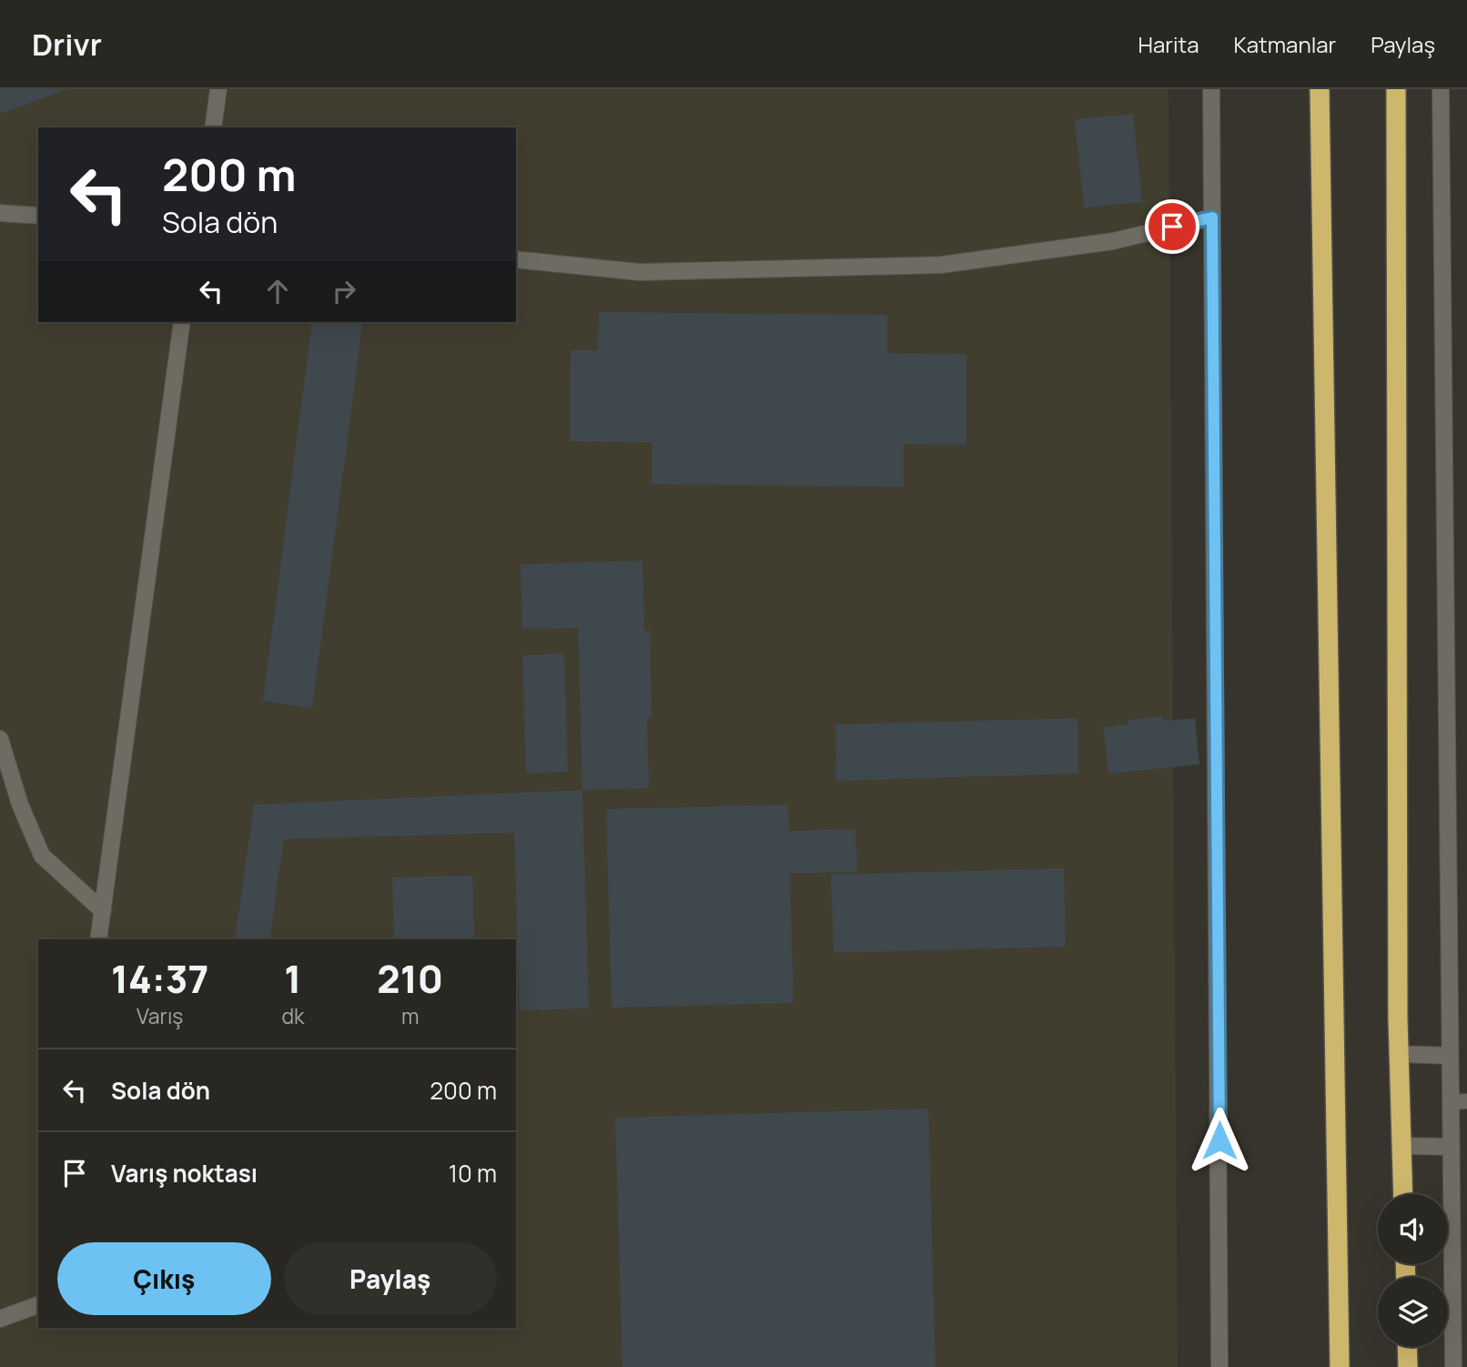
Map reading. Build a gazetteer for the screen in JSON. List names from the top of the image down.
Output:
{
  "page": {
    "header": "Drivr",
    "nav": ["Harita", "Katmanlar", "Paylaş"],
    "turn": ["200 m", "Sola dön"],
    "eta": [
      "14:37",
      "Varış",
      "1",
      "dk",
      "210",
      "m"
    ],
    "list": [
      {
        "name": "Sola dön",
        "value": "200 m"
      },
      {
        "name": "Varış noktası",
        "value": "10 m"
      }
    ],
    "buttons": ["Çıkış", "Paylaş"]
  }
}
